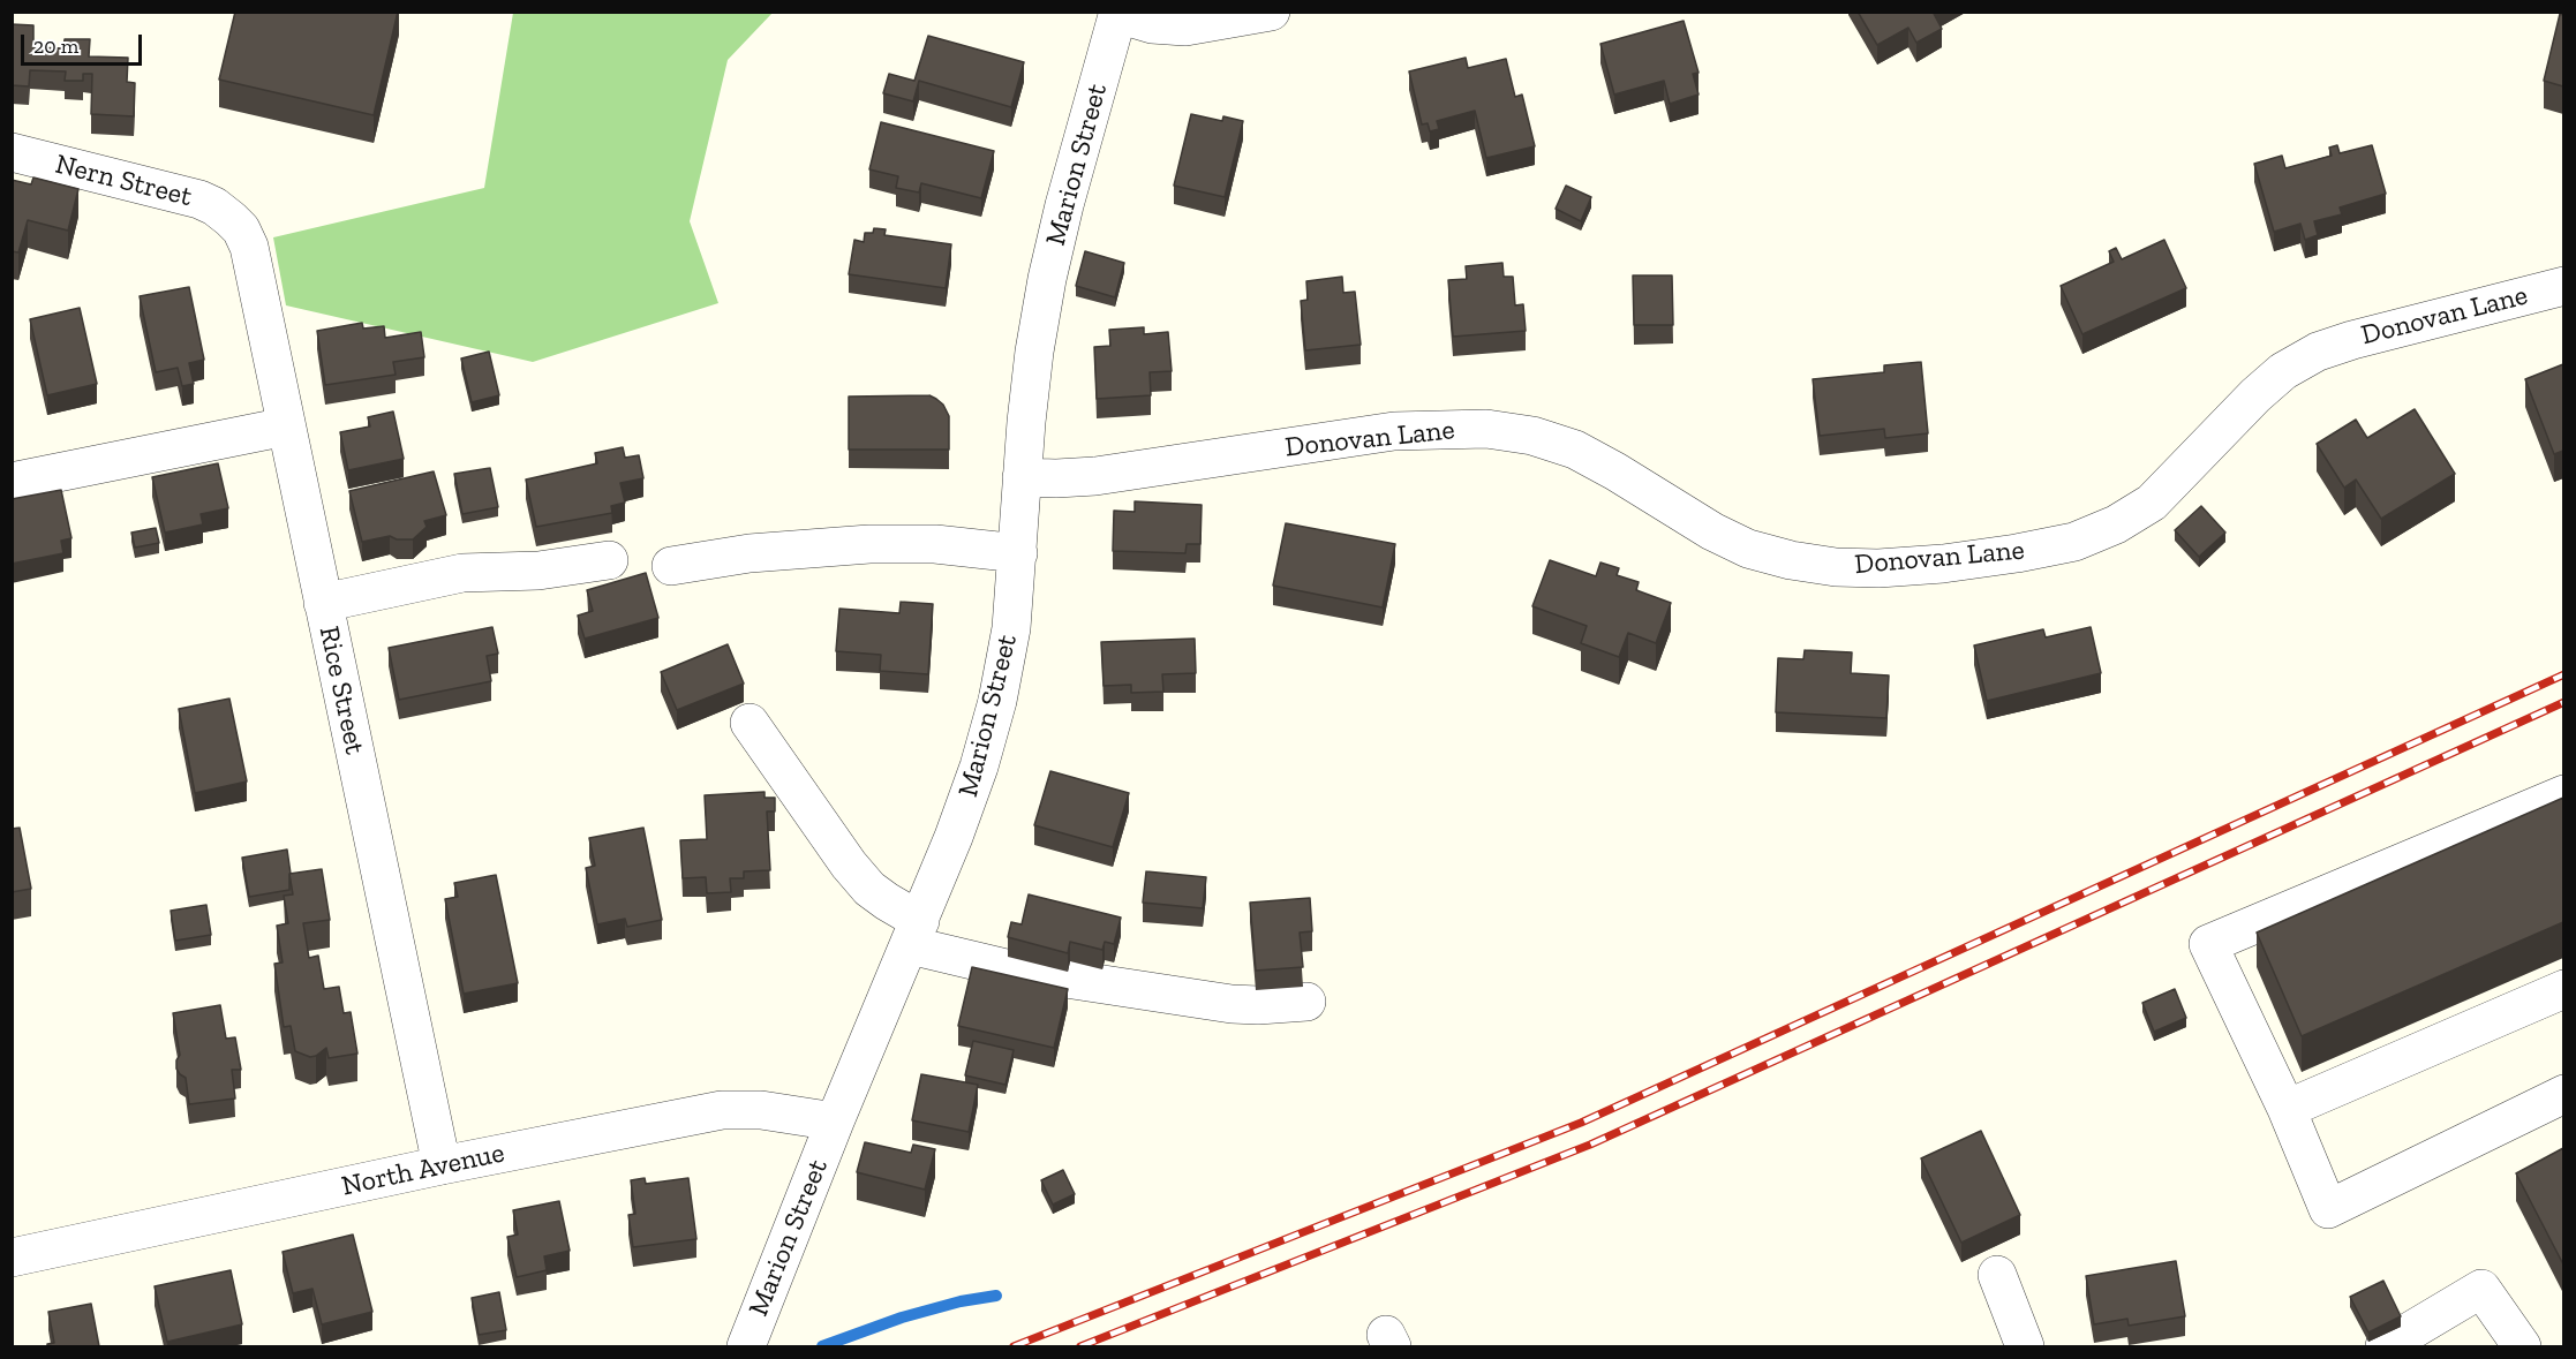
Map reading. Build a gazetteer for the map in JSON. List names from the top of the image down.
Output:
{
  "streets": {
    "street": [
      "Marion Street",
      "Nern Street",
      "Donovan Lane",
      "Rice Street",
      "North Avenue"
    ]
  },
  "crossings": [
    ["Marion Street", "Donovan Lane"],
    ["Marion Street", "North Avenue"],
    ["Nern Street", "Rice Street"],
    ["Rice Street", "North Avenue"]
  ],
  "scale_bar": "20 m"
}
